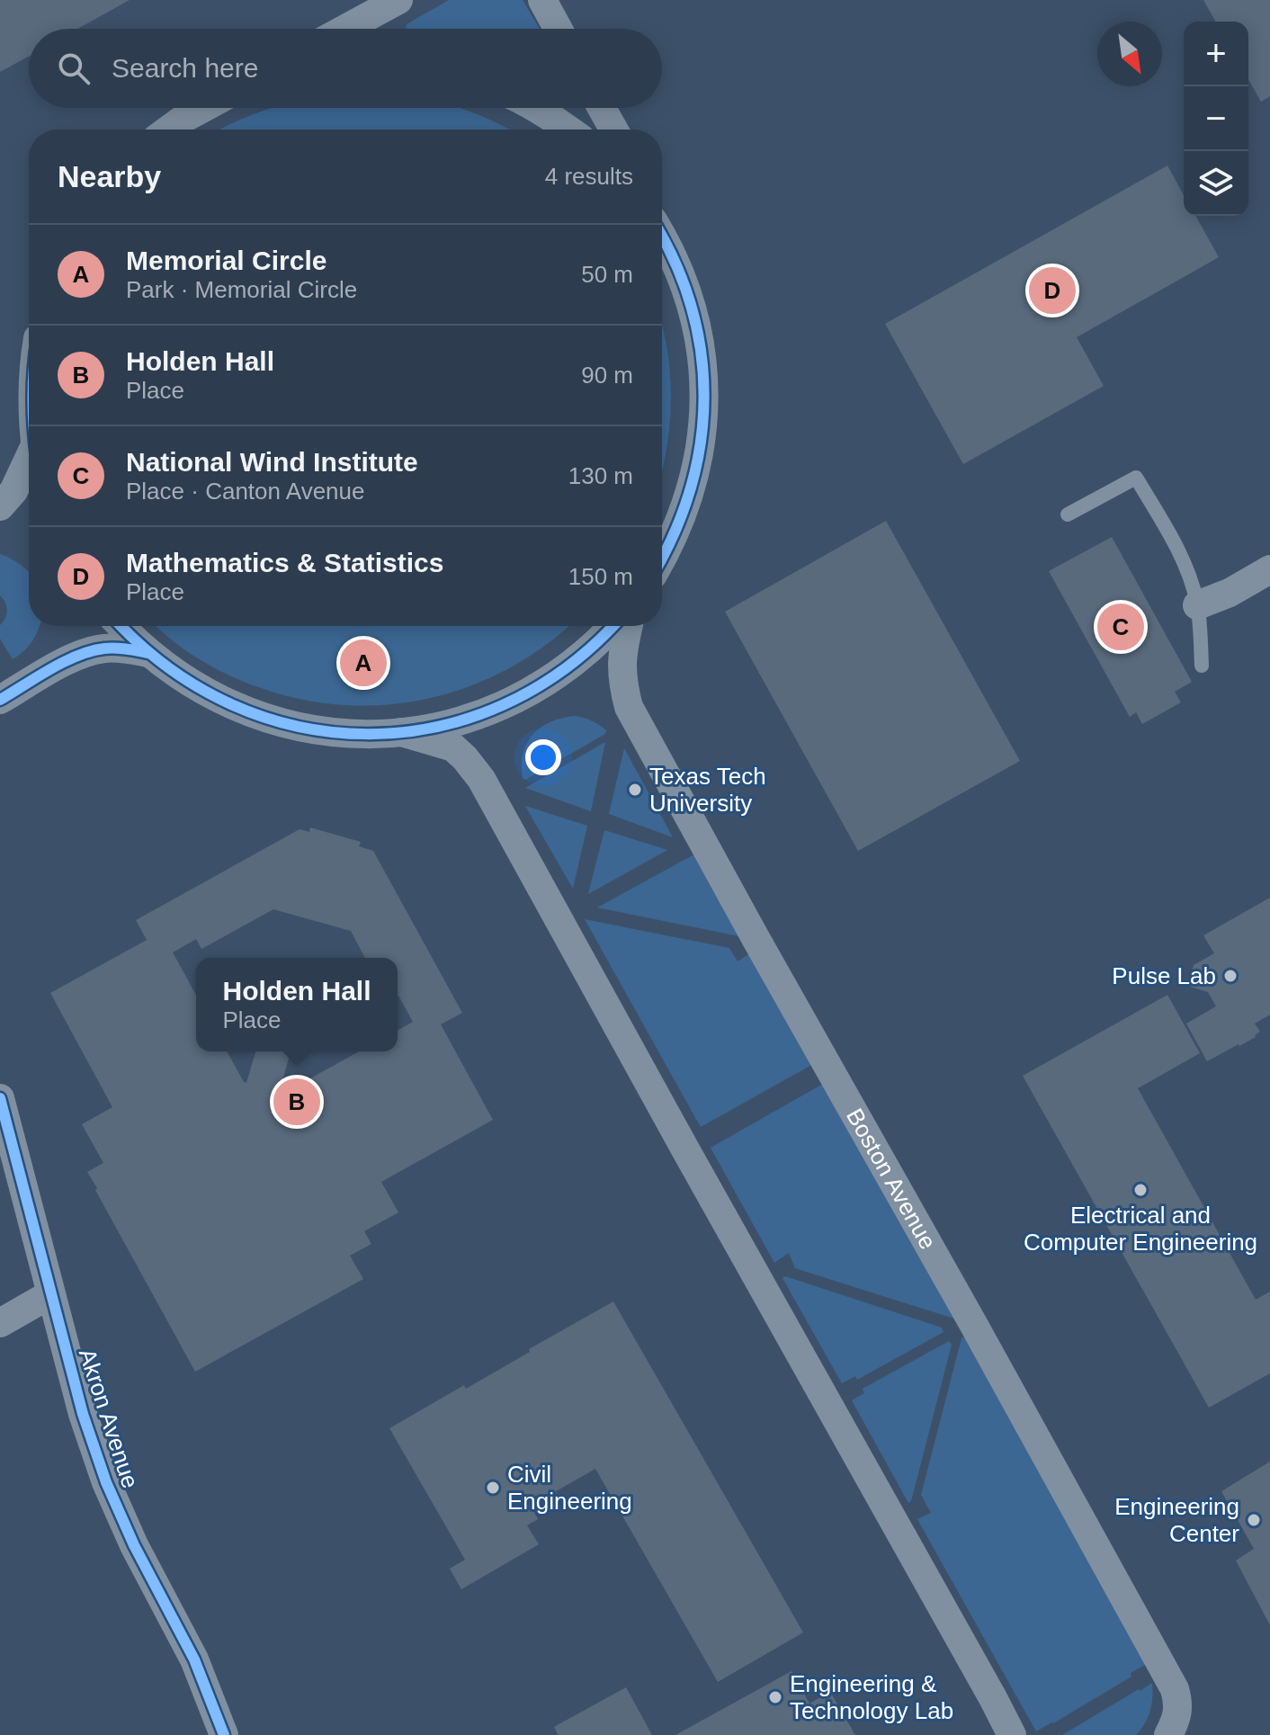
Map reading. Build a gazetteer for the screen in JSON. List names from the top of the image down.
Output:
{
  "streets": {
    "street": ["Boston Avenue", "Akron Avenue"]
  },
  "places": [
    "Texas Tech University",
    "Pulse Lab",
    "Electrical and Computer Engineering",
    "Civil Engineering",
    "Engineering Center",
    "Engineering & Technology Lab"
  ],
  "north": "bottom right",
  "page": {
    "map_buttons": ["+", "−"],
    "search": "Search here",
    "heading": ["Nearby", "4 results"],
    "list": [
      {
        "mark": "A",
        "name": "Memorial Circle",
        "note": "Park · Memorial Circle",
        "value": "50 m"
      },
      {
        "mark": "B",
        "name": "Holden Hall",
        "note": "Place",
        "value": "90 m"
      },
      {
        "mark": "C",
        "name": "National Wind Institute",
        "note": "Place · Canton Avenue",
        "value": "130 m"
      },
      {
        "mark": "D",
        "name": "Mathematics & Statistics",
        "note": "Place",
        "value": "150 m"
      }
    ],
    "pins": [
      "D",
      "C",
      "A",
      "B"
    ],
    "popup": ["Holden Hall", "Place"]
  }
}
